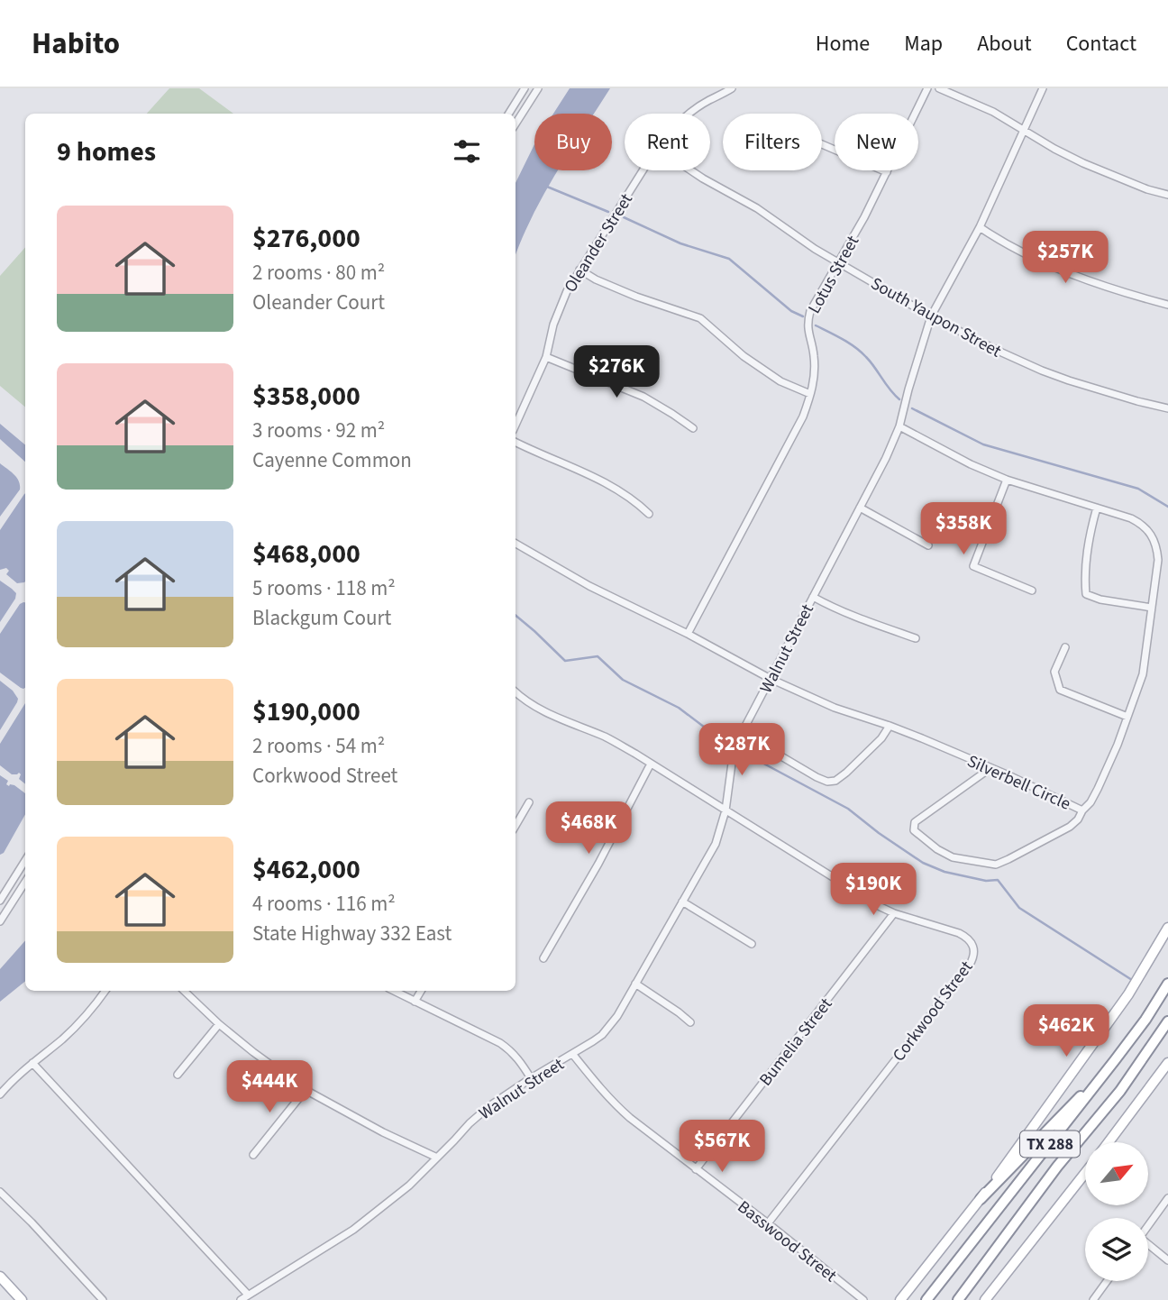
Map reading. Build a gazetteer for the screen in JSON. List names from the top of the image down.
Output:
{
  "streets": {
    "highway": ["TX 288"],
    "street": [
      "Oleander Street",
      "Lotus Street",
      "South Yaupon Street",
      "Walnut Street",
      "Silverbell Circle",
      "Corkwood Street",
      "Bumelia Street",
      "Basswood Street"
    ]
  },
  "crossings": [
    ["Lotus Street", "South Yaupon Street"],
    ["Lotus Street", "Silverbell Circle"],
    ["South Yaupon Street", "Walnut Street"],
    ["Walnut Street", "Silverbell Circle"],
    ["Walnut Street", "Corkwood Street"],
    ["Walnut Street", "Basswood Street"],
    ["Corkwood Street", "Bumelia Street"],
    ["Corkwood Street", "Basswood Street"],
    ["Bumelia Street", "Basswood Street"]
  ],
  "north": "top right",
  "page": {
    "header": "Habito",
    "nav": [
      "Home",
      "Map",
      "About",
      "Contact"
    ],
    "chip": [
      "Buy",
      "Rent",
      "Filters",
      "New"
    ],
    "heading": "9 homes",
    "list": [
      {
        "name": "$276,000",
        "note": "2 rooms · 80 m² · Oleander Court"
      },
      {
        "name": "$358,000",
        "note": "3 rooms · 92 m² · Cayenne Common"
      },
      {
        "name": "$468,000",
        "note": "5 rooms · 118 m² · Blackgum Court"
      },
      {
        "name": "$190,000",
        "note": "2 rooms · 54 m² · Corkwood Street"
      },
      {
        "name": "$462,000",
        "note": "4 rooms · 116 m² · State Highway 332 East"
      }
    ],
    "price": [
      "$257K",
      "$276K",
      "$358K",
      "$287K",
      "$468K",
      "$190K",
      "$462K",
      "$444K",
      "$567K"
    ]
  }
}
